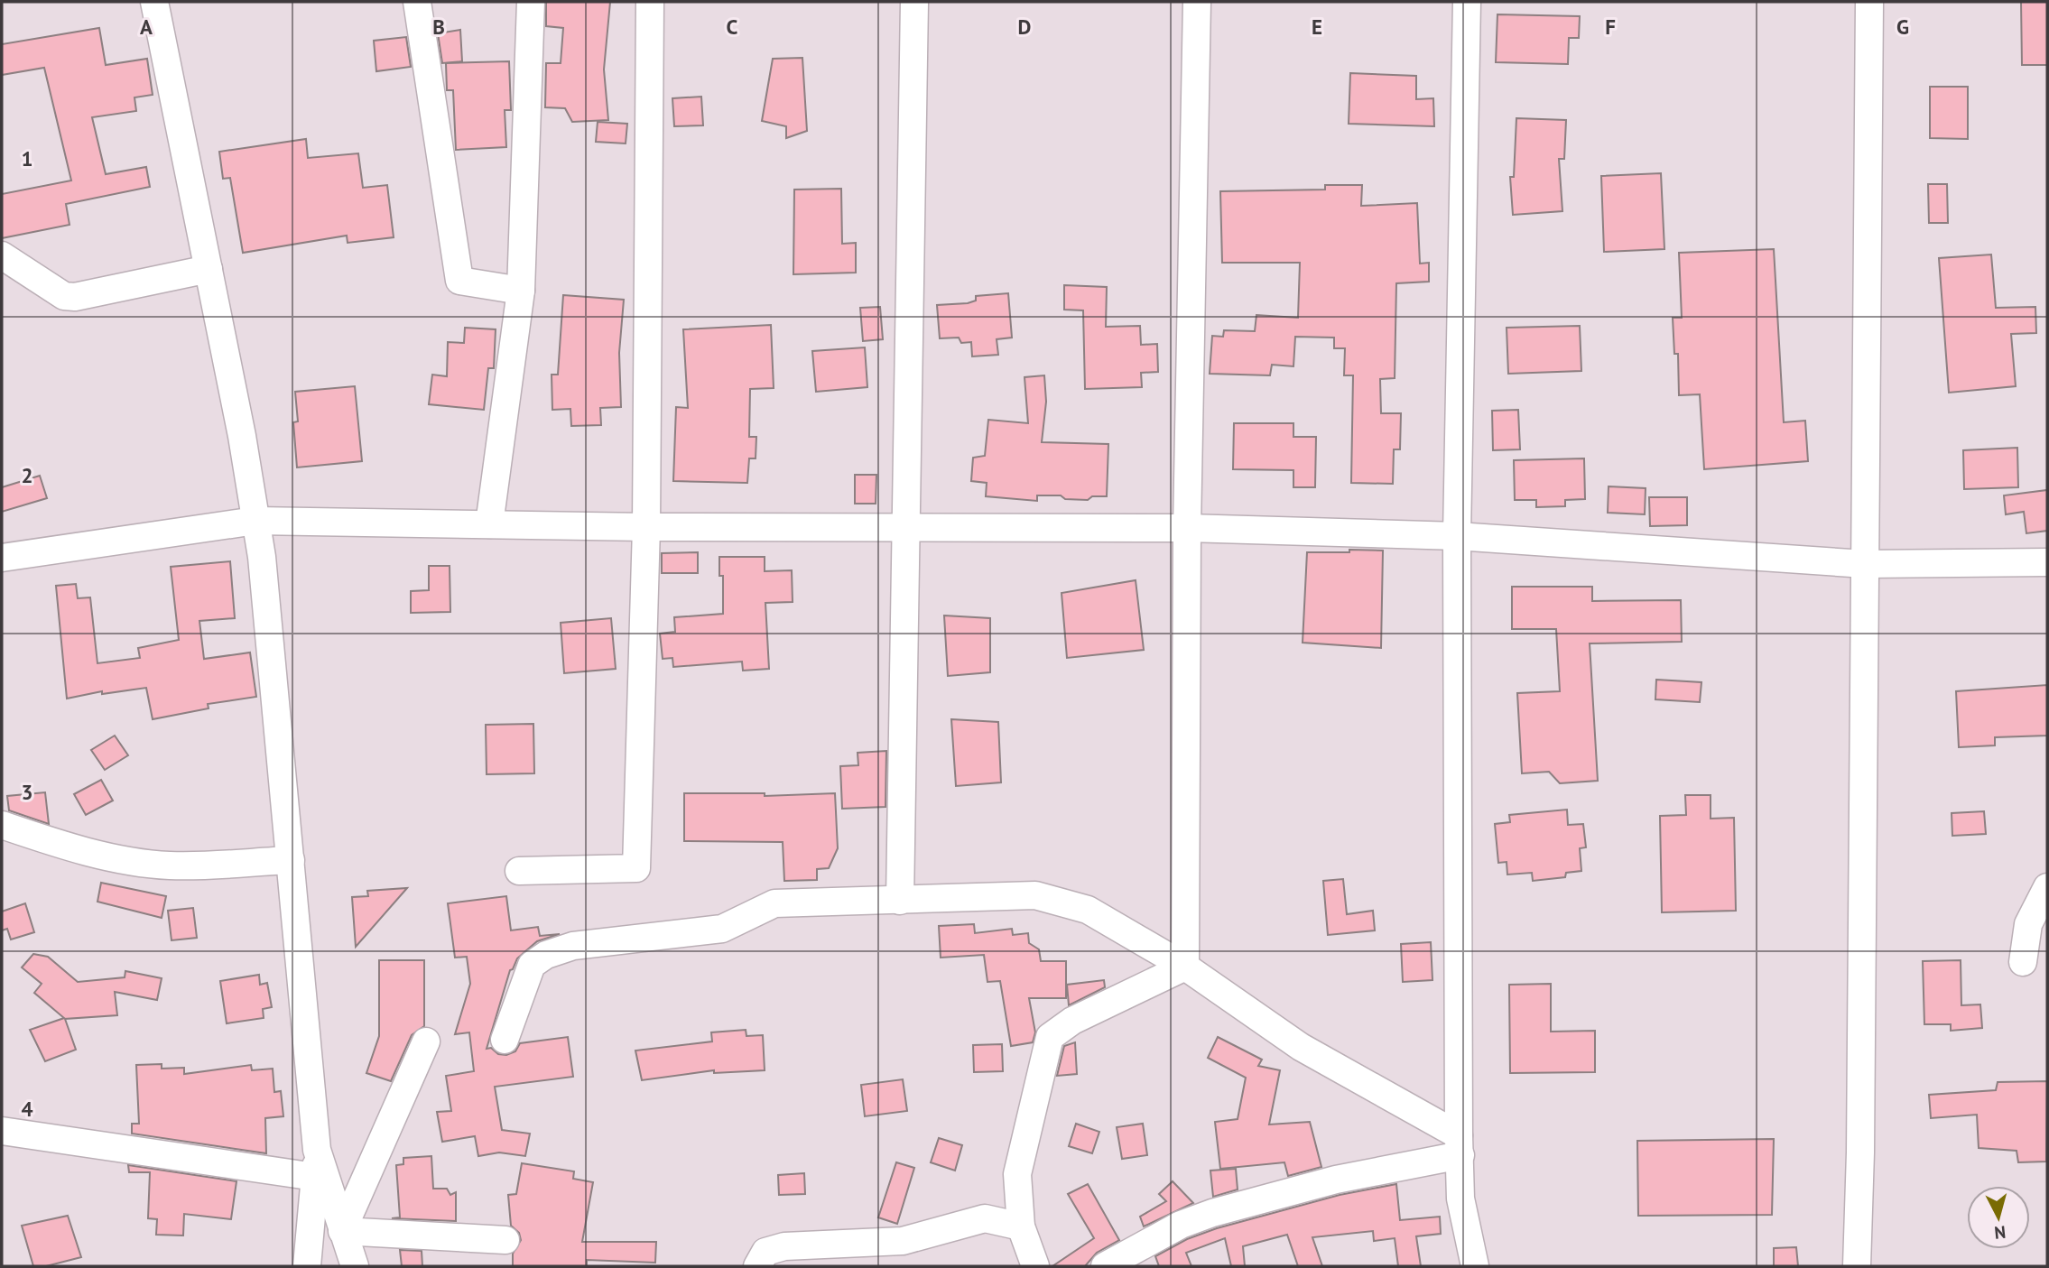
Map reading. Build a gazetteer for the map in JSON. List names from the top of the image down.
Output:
{
  "north": "bottom",
  "grid": {
    "columns": [
      "A",
      "B",
      "C",
      "D",
      "E",
      "F",
      "G"
    ],
    "rows": [
      "1",
      "2",
      "3",
      "4"
    ]
  }
}
